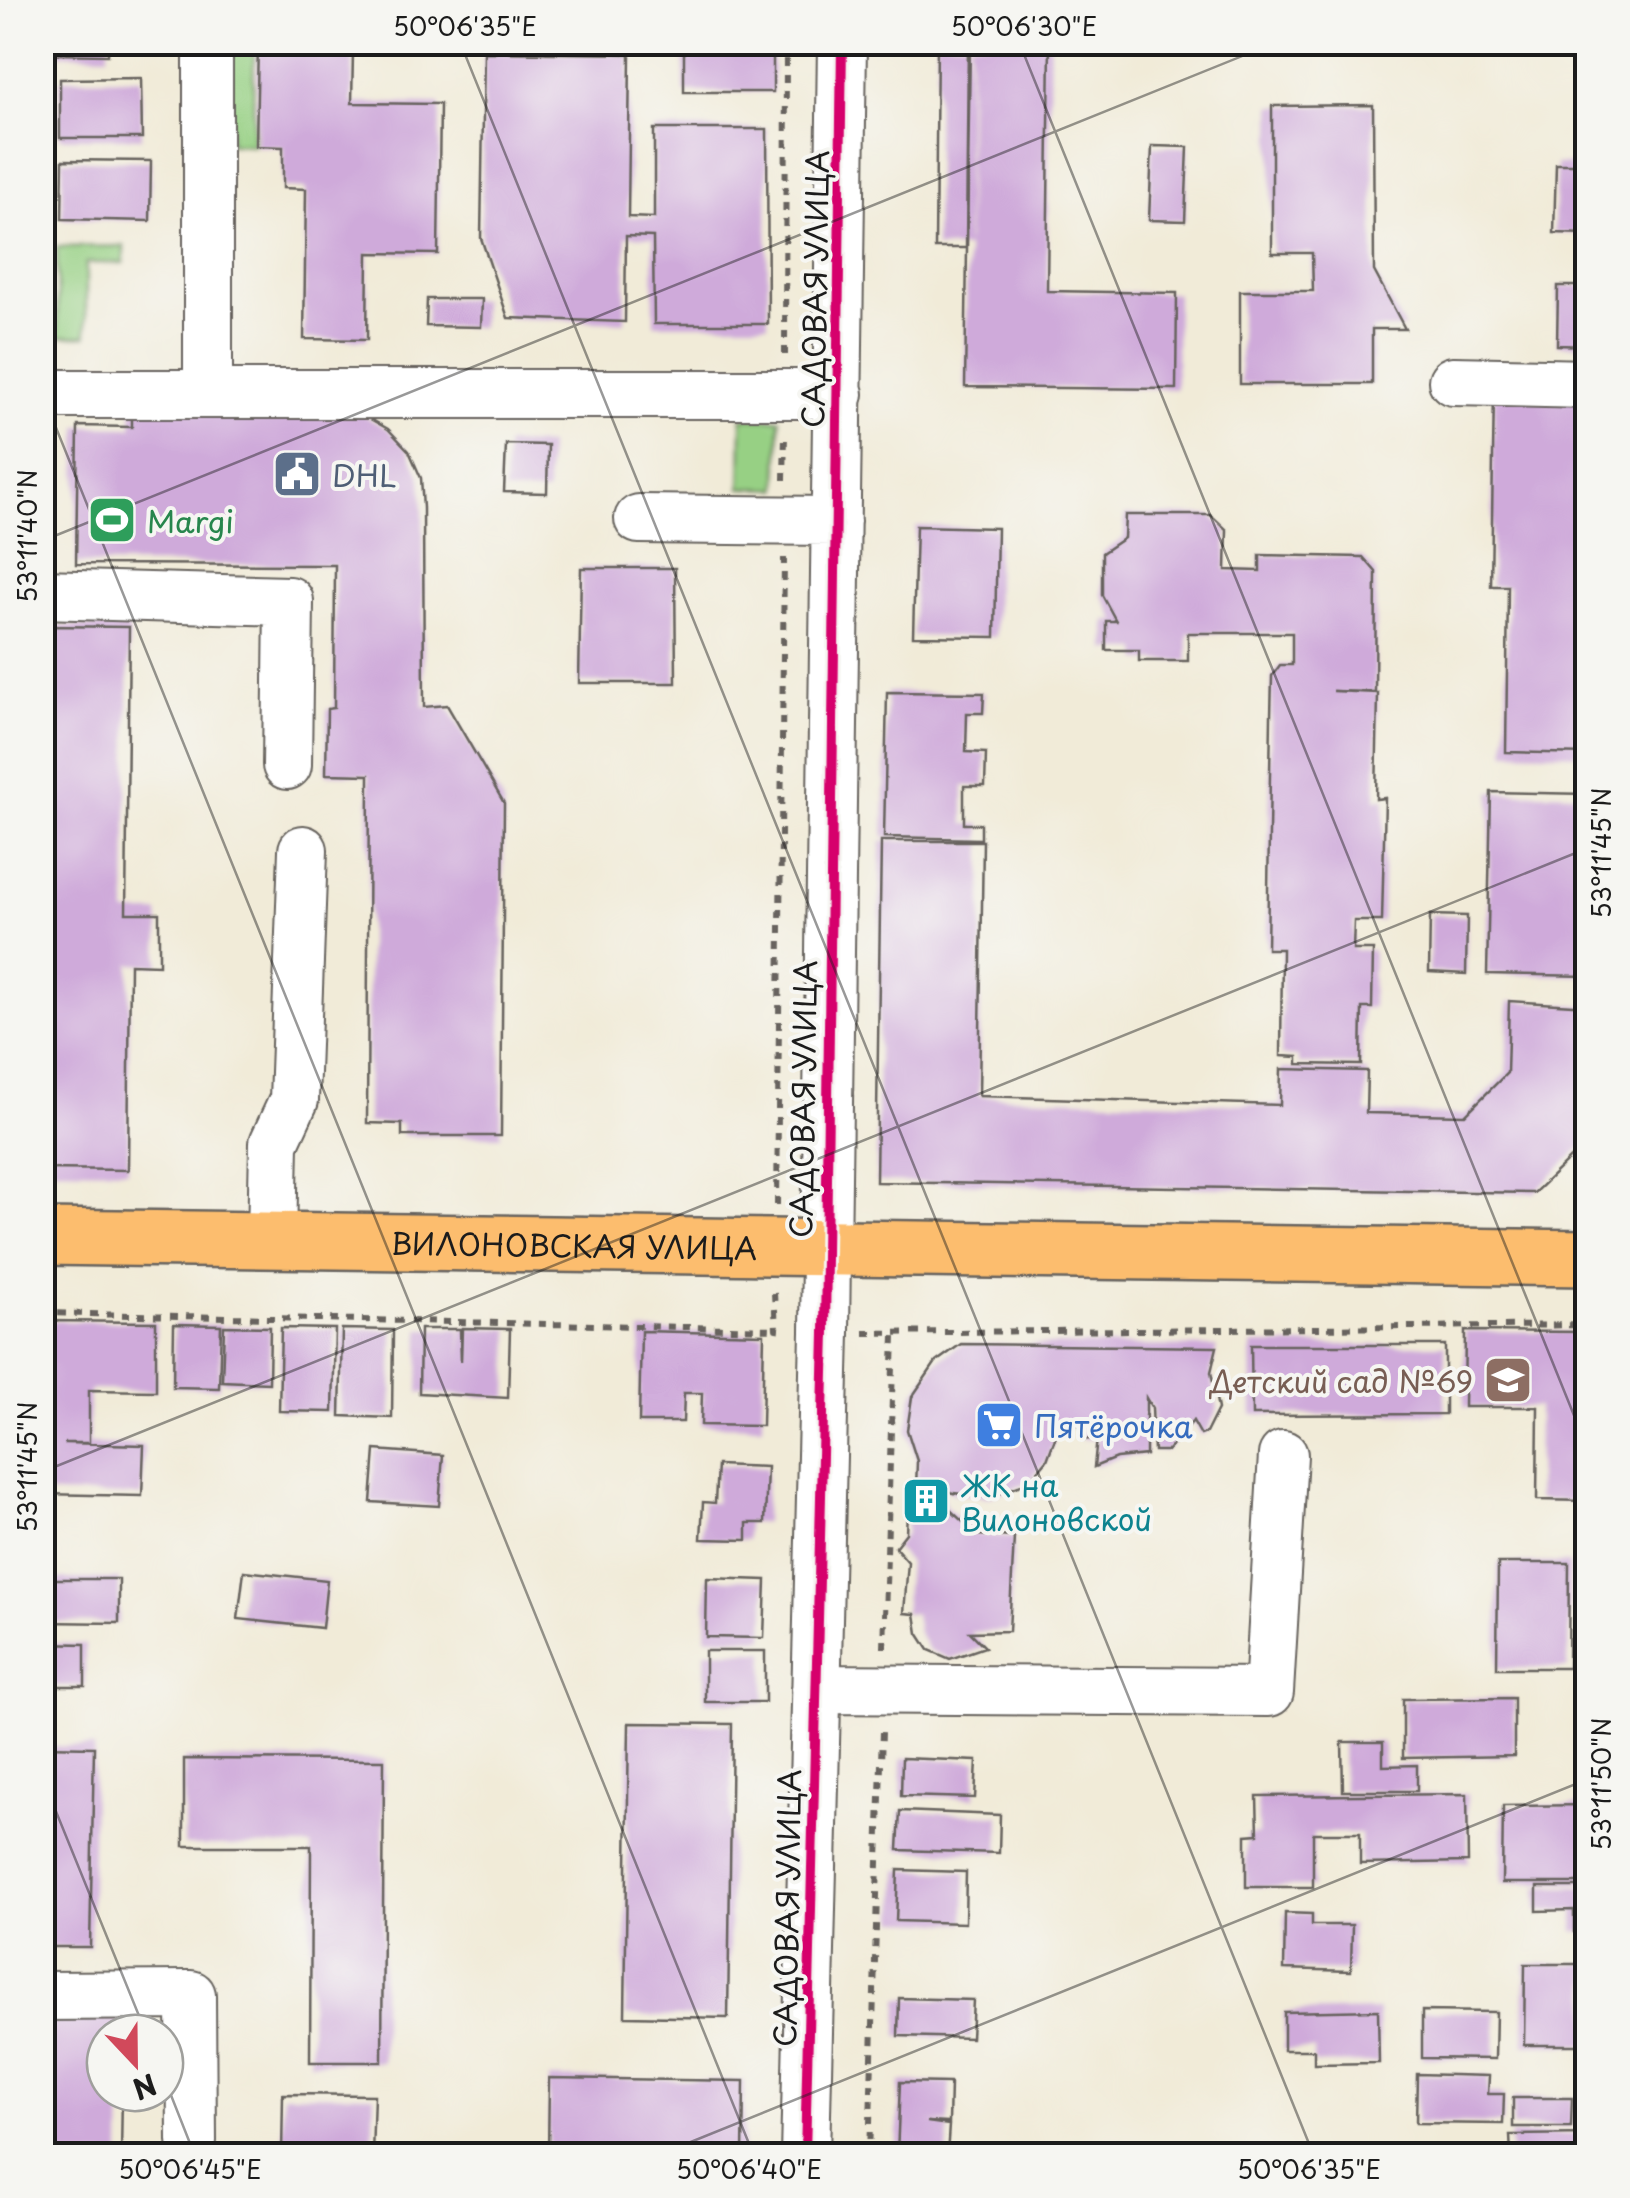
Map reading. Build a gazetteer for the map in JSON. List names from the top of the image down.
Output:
{
  "streets": {
    "main road": ["ВИЛОНОВСКАЯ УЛИЦА"],
    "street": ["САДОВАЯ УЛИЦА"]
  },
  "crossings": [
    ["САДОВАЯ УЛИЦА", "ВИЛОНОВСКАЯ УЛИЦА"]
  ],
  "places": {
    "public building": ["DHL"],
    "sports": ["Margi"],
    "school or university": ["Детский сад №69"],
    "supermarket": ["Пятёрочка"],
    "building": ["ЖК на Вилоновской"]
  },
  "north": "bottom",
  "coordinates": [
    "50°06'35\"E",
    "50°06'30\"E",
    "53°11'40\"N",
    "53°11'45\"N",
    "53°11'50\"N",
    "50°06'45\"E",
    "50°06'40\"E"
  ]
}
